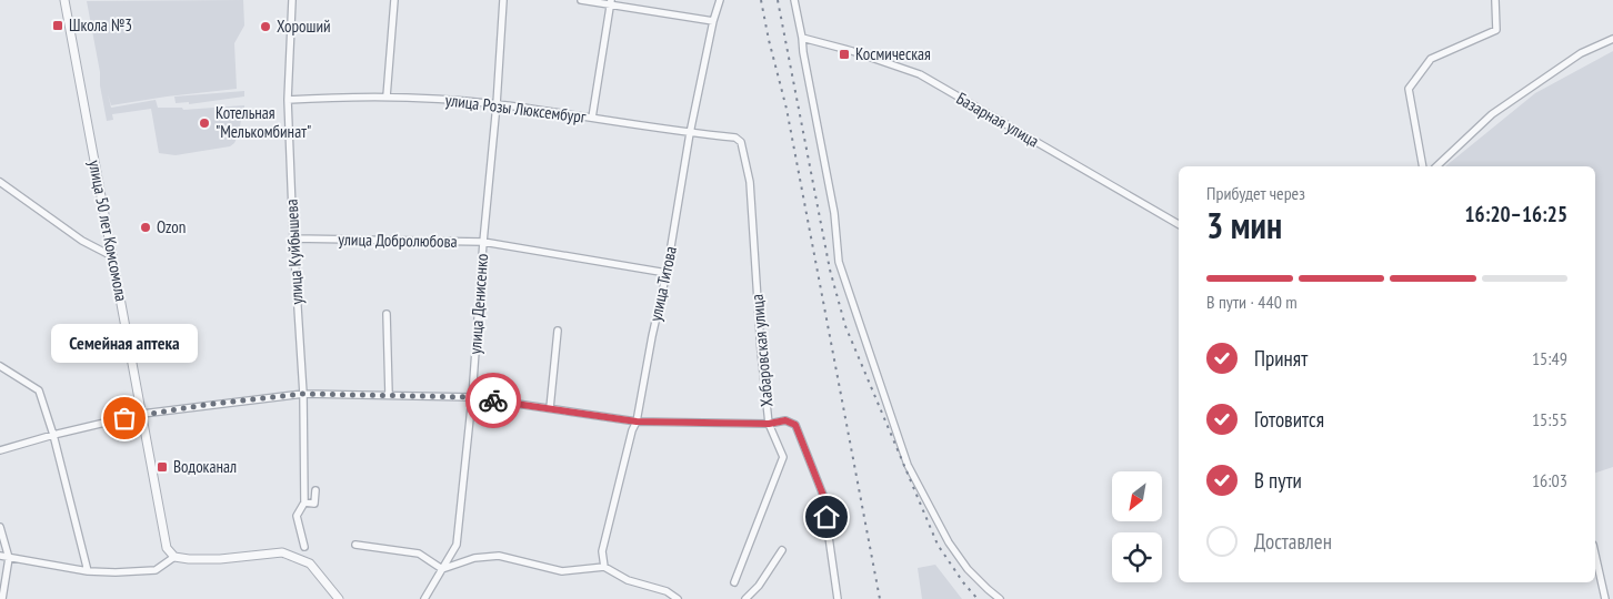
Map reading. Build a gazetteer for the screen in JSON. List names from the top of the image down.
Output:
{
  "streets": {
    "street": [
      "улица Розы Люксембург",
      "Базарная улица",
      "улица 50 лет Комсомола",
      "улица Добролюбова",
      "улица Куйбышева",
      "улица Титова",
      "улица Денисенко",
      "Хабаровская улица"
    ]
  },
  "crossings": [
    ["улица Розы Люксембург", "улица Куйбышева"],
    ["улица Розы Люксембург", "улица Титова"],
    ["улица Розы Люксембург", "улица Денисенко"],
    ["улица Розы Люксембург", "Хабаровская улица"],
    ["улица Добролюбова", "улица Куйбышева"],
    ["улица Добролюбова", "улица Титова"],
    ["улица Добролюбова", "улица Денисенко"]
  ],
  "places": {
    "transit": ["Школа №3", "Космическая", "Водоканал"],
    "other": [
      "Хороший",
      "Котельная \"Мелькомбинат\"",
      "Ozon",
      "Семейная аптека"
    ]
  },
  "north": "bottom left",
  "page": {
    "heading": ["3 мин", "Прибудет через", "16:20–16:25"],
    "bar": "В пути · 440 m",
    "bubble": "Семейная аптека",
    "list": [
      ["Принят", "15:49"],
      ["Готовится", "15:55"],
      ["В пути", "16:03"],
      "Доставлен"
    ]
  }
}
